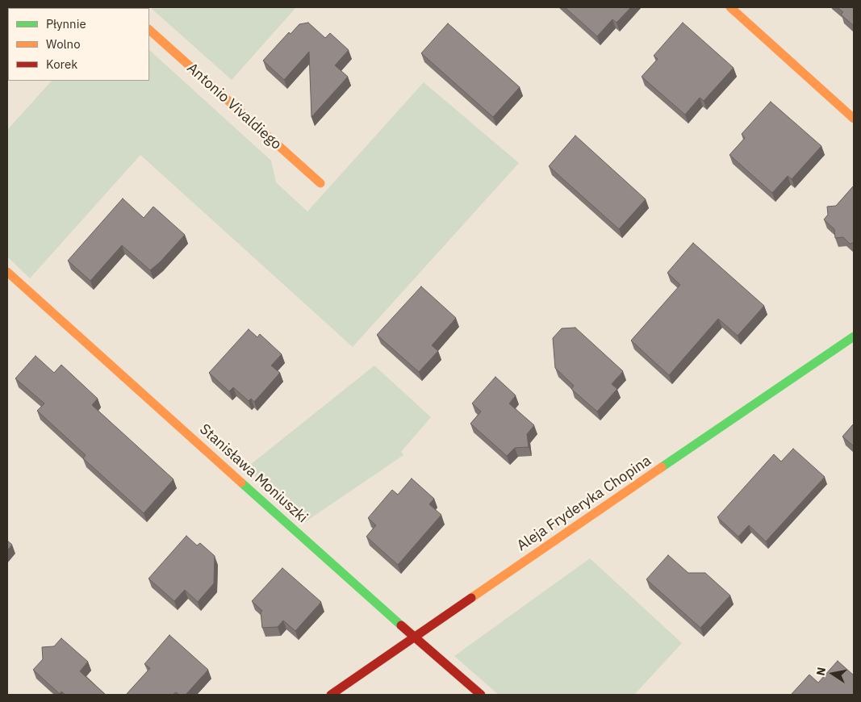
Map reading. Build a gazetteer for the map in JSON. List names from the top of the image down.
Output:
{
  "streets": {
    "street": ["Antonio Vivaldiego", "Stanisława Moniuszki", "Aleja Fryderyka Chopina"]
  },
  "crossings": [
    ["Stanisława Moniuszki", "Aleja Fryderyka Chopina"]
  ],
  "legend": ["Płynnie", "Wolno", "Korek"],
  "north": "left"
}
